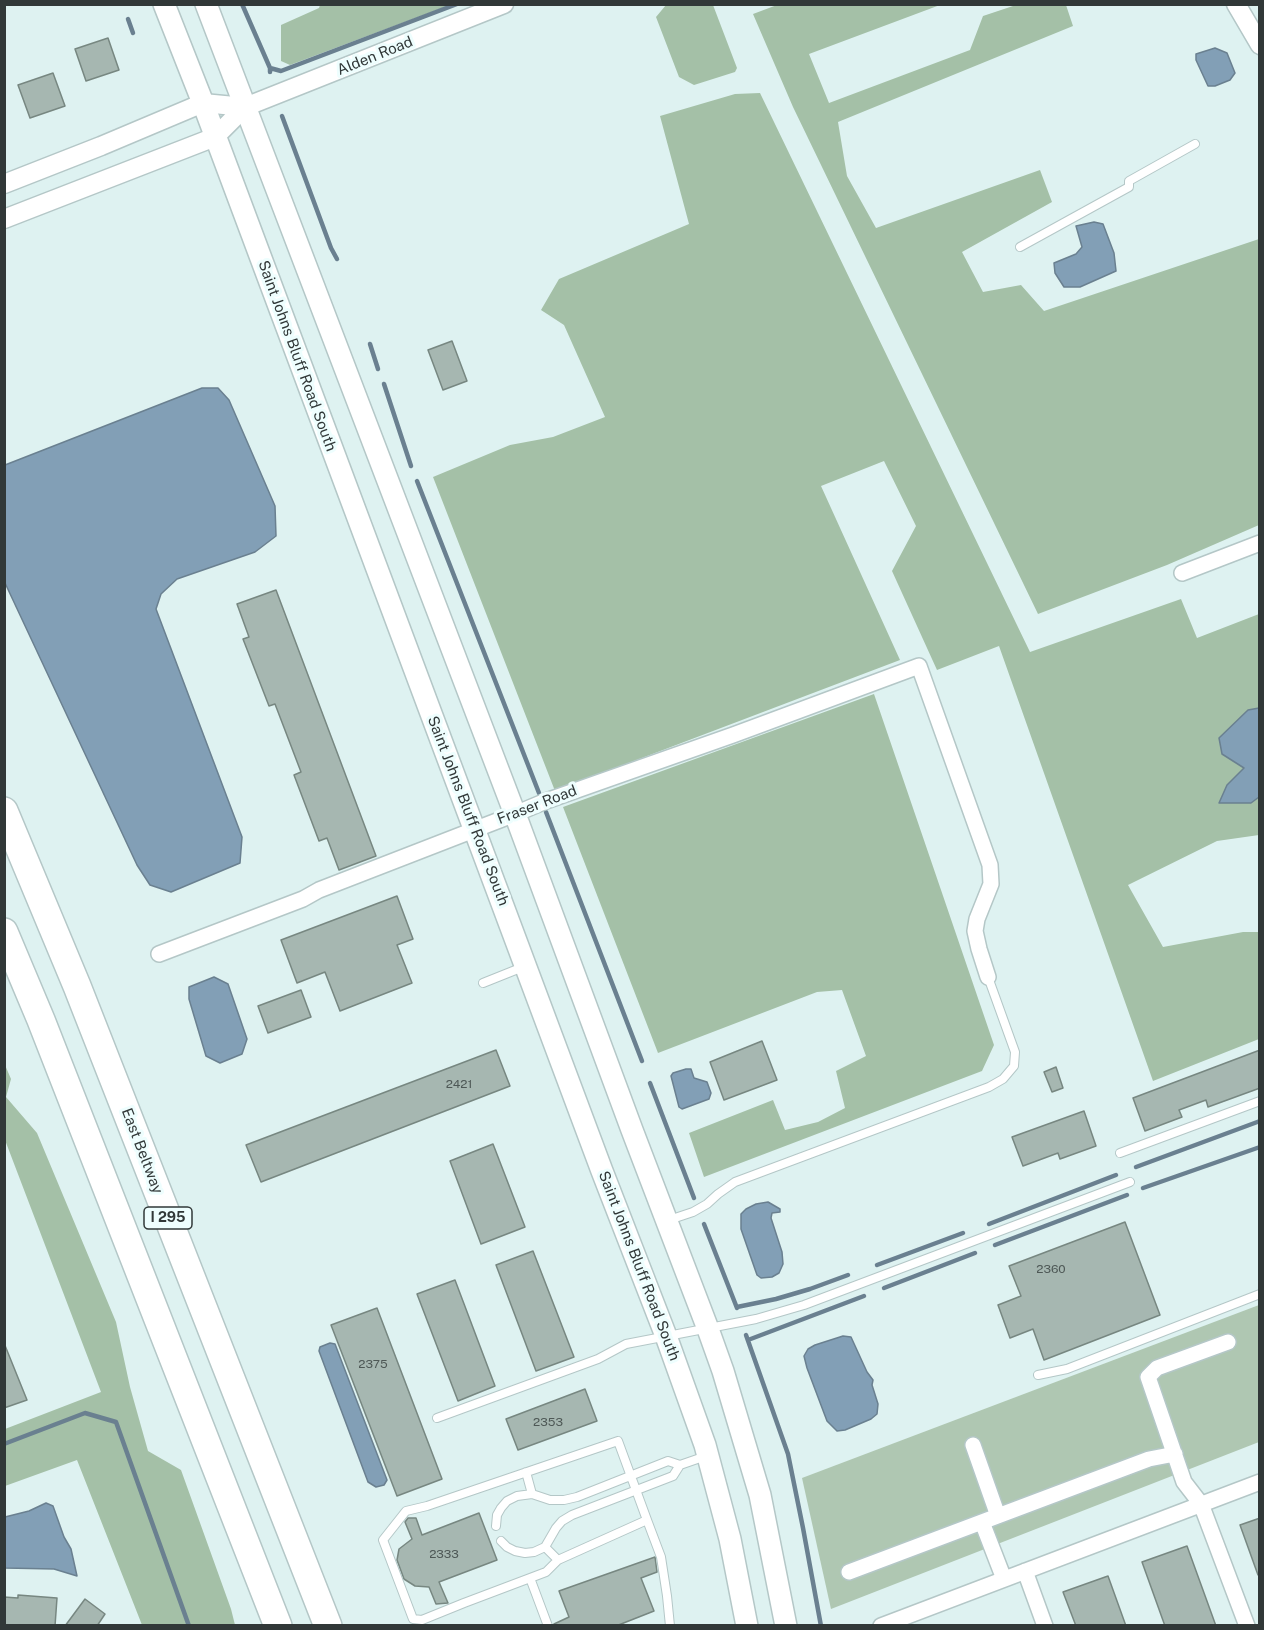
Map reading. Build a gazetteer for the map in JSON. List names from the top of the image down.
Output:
{
  "streets": {
    "highway": ["East Beltway", "I 295"],
    "main road": ["Saint Johns Bluff Road South"],
    "street": ["Alden Road", "Fraser Road"]
  },
  "crossings": [
    ["Alden Road", "Saint Johns Bluff Road South"],
    ["Saint Johns Bluff Road South", "Fraser Road"]
  ],
  "house_numbers": [
    "2421",
    "2360",
    "2375",
    "2353",
    "2333"
  ]
}
